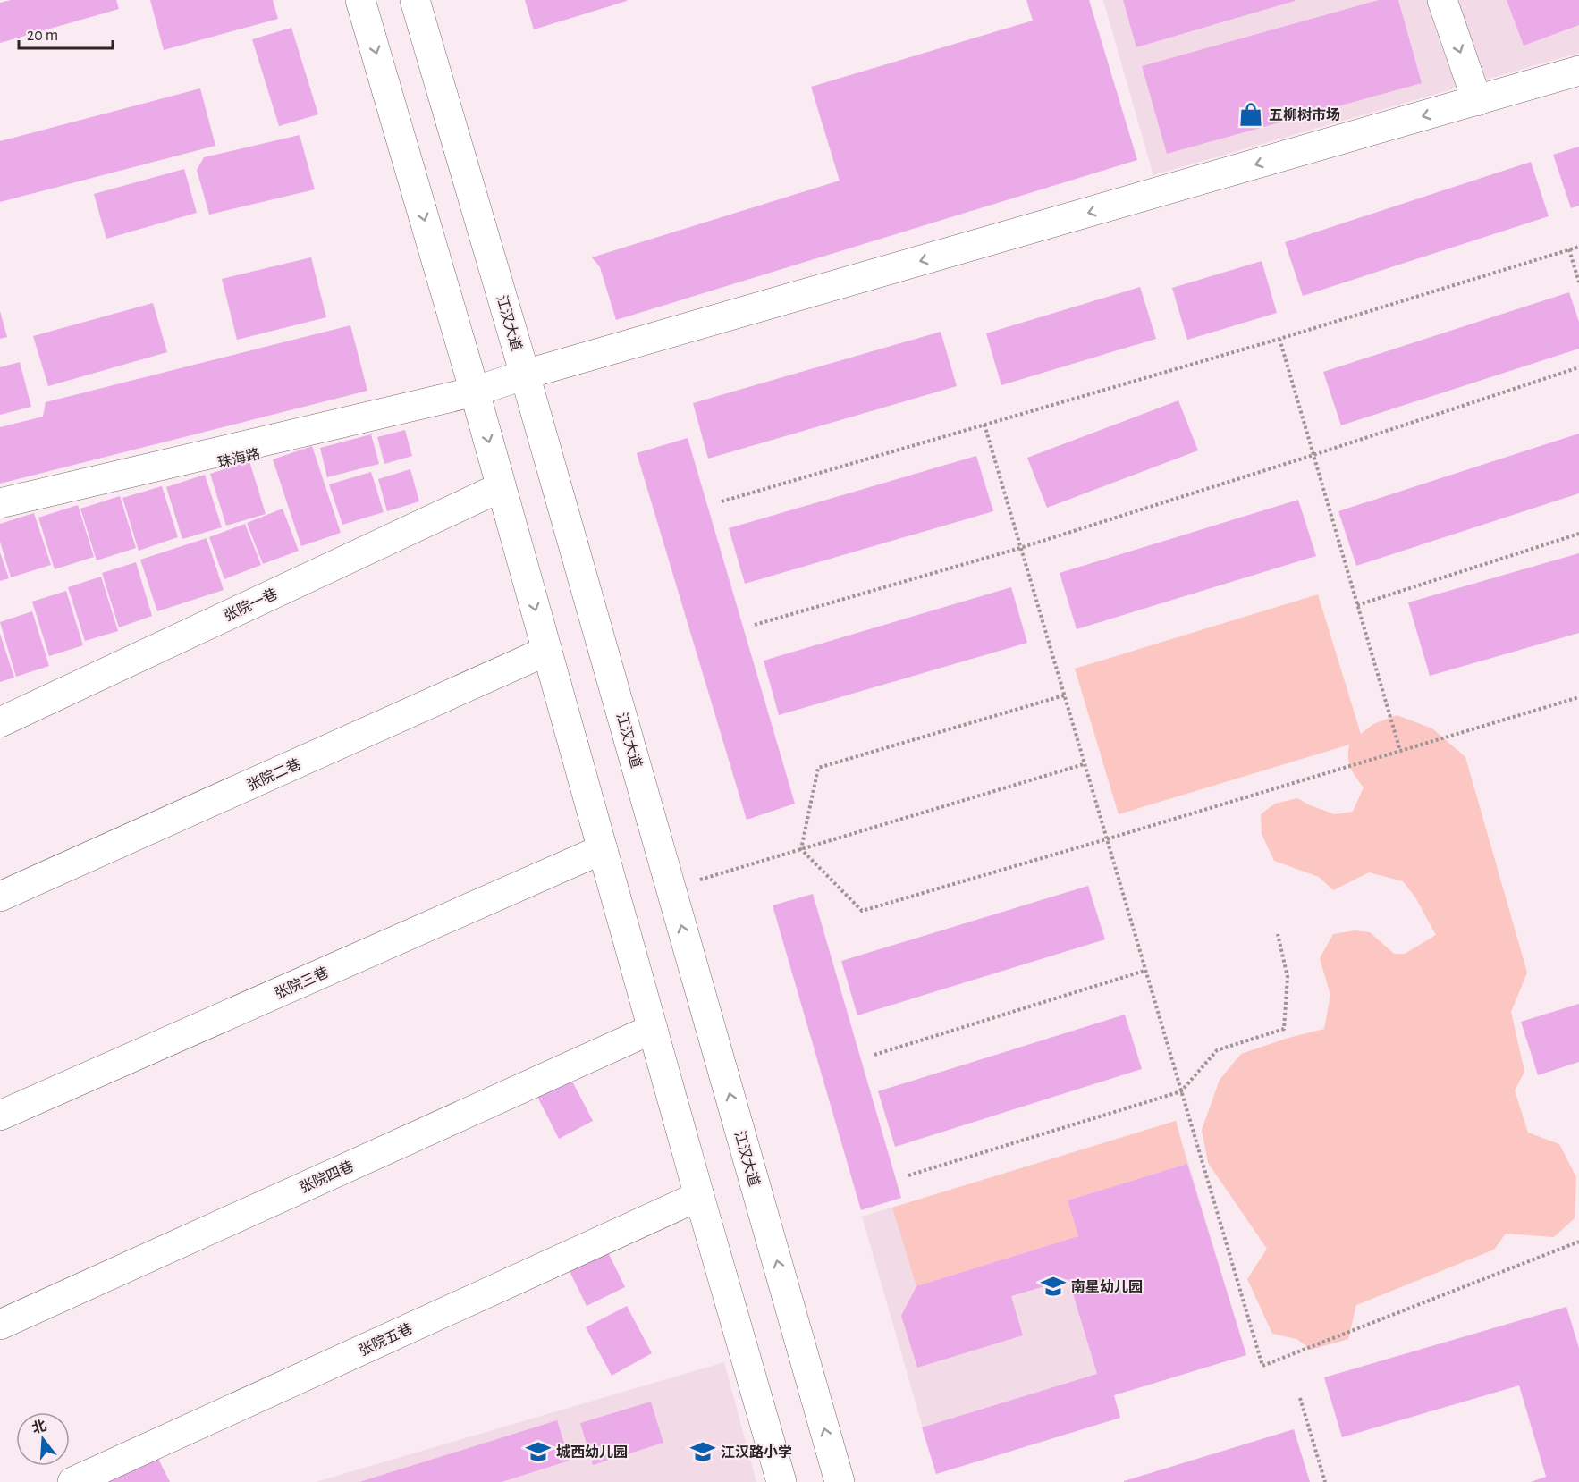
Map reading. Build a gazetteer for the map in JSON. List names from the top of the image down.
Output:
{
  "streets": {
    "street": [
      "江汉大道",
      "珠海路",
      "张院一巷",
      "张院二巷",
      "张院三巷",
      "张院四巷",
      "张院五巷"
    ]
  },
  "places": {
    "shop": ["五柳树市场"],
    "school or university": ["南星幼儿园", "城西幼儿园", "江汉路小学"]
  },
  "scale_bar": "20 m",
  "north": "top"
}
